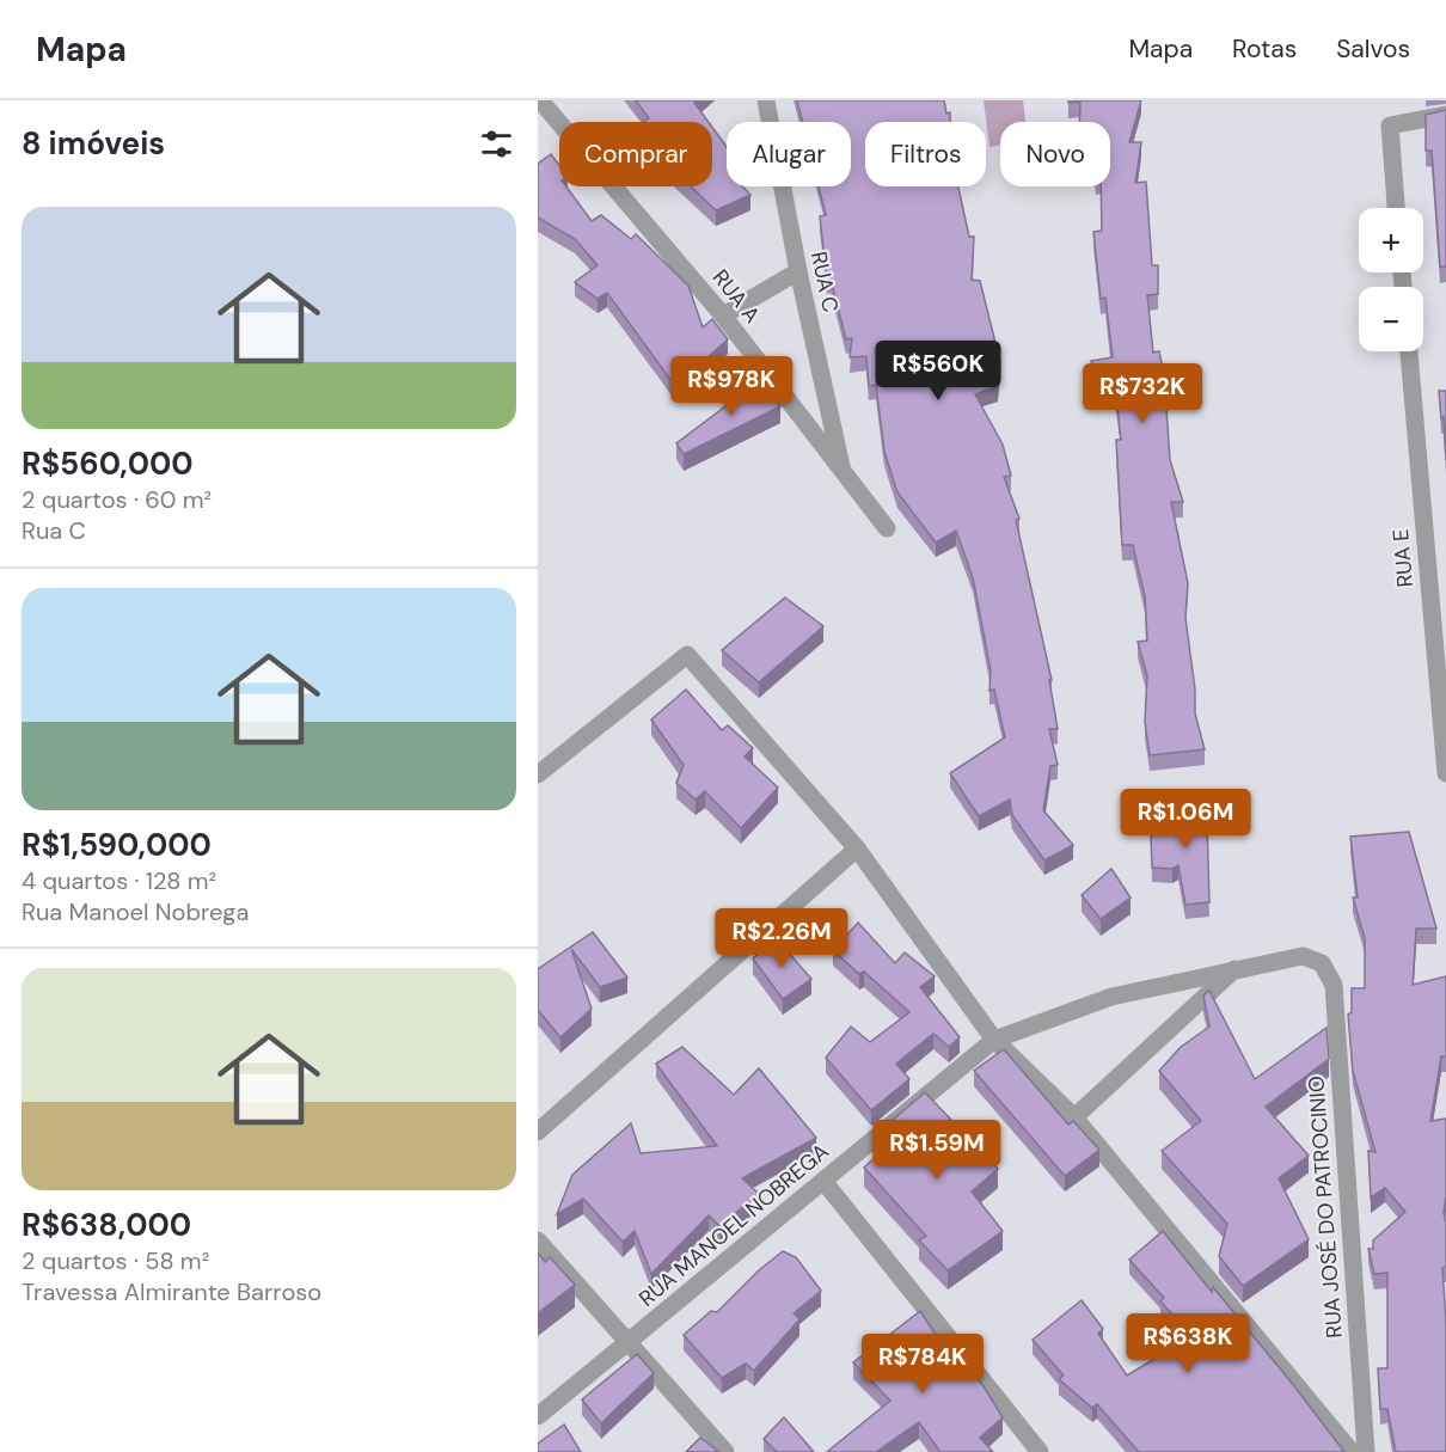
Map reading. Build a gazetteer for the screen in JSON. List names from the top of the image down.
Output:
{
  "streets": {
    "street": [
      "RUA C",
      "RUA A",
      "RUA E",
      "RUA JOSÉ DO PATROCINIO",
      "RUA MANOEL NOBREGA"
    ]
  },
  "crossings": [
    ["RUA C", "RUA A"],
    ["RUA JOSÉ DO PATROCINIO", "RUA MANOEL NOBREGA"]
  ],
  "page": {
    "header": "Mapa",
    "nav": ["Mapa", "Rotas", "Salvos"],
    "heading": "8 imóveis",
    "chip": [
      "Comprar",
      "Alugar",
      "Filtros",
      "Novo"
    ],
    "list": [
      {
        "name": "R$560,000",
        "note": "2 quartos · 60 m² · Rua C"
      },
      {
        "name": "R$1,590,000",
        "note": "4 quartos · 128 m² · Rua Manoel Nobrega"
      },
      {
        "name": "R$638,000",
        "note": "2 quartos · 58 m² · Travessa Almirante Barroso"
      }
    ],
    "map_buttons": ["+", "−"],
    "price": [
      "R$560K",
      "R$978K",
      "R$732K",
      "R$1.06M",
      "R$2.26M",
      "R$1.59M",
      "R$638K",
      "R$784K"
    ]
  }
}
